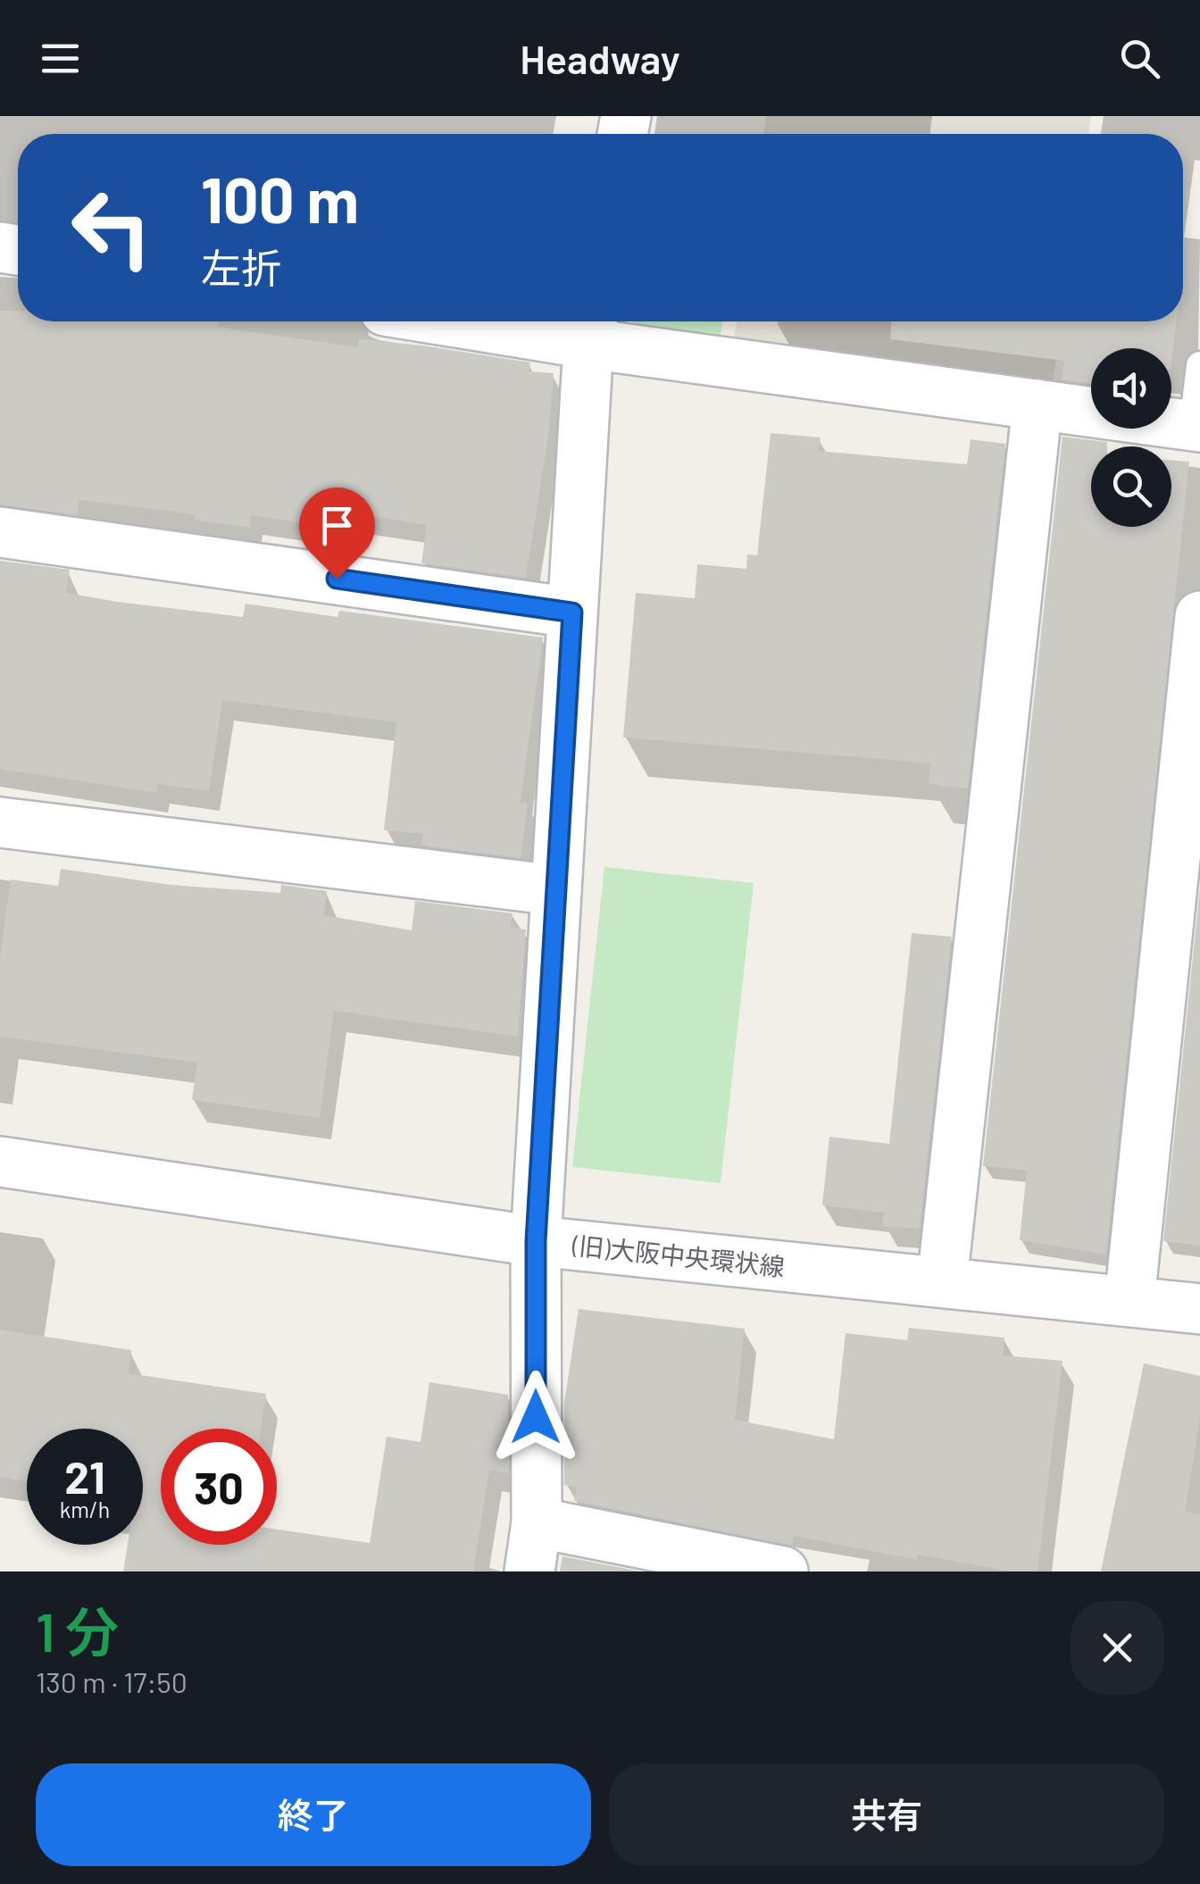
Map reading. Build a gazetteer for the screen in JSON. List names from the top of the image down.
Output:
{
  "streets": {
    "street": ["(旧)大阪中央環状線"]
  },
  "page": {
    "header": "Headway",
    "turn": ["100 m", "左折"],
    "speed": "21 km/h",
    "limit": "30",
    "heading": ["1 分", "130 m · 17:50"],
    "buttons": ["終了", "共有"]
  }
}
